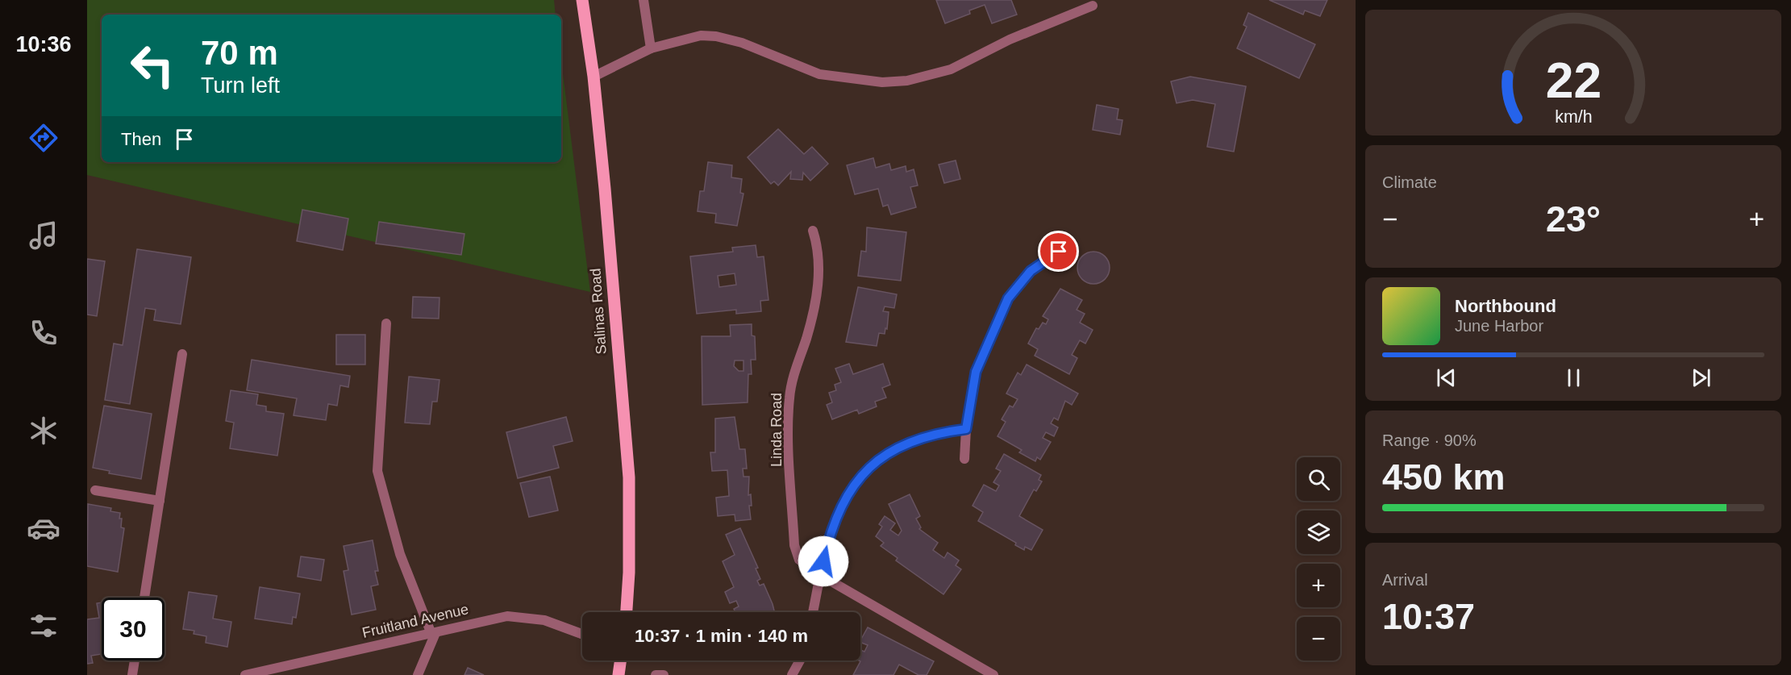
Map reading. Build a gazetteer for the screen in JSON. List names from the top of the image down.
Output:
{
  "streets": {
    "main road": ["Salinas Road"],
    "street": ["Linda Road", "Fruitland Avenue"]
  },
  "page": {
    "tabs": "10:36",
    "turn": ["70 m", "Turn left"],
    "then": "Then",
    "tile": [
      "Climate",
      ["Range · 90%", "450 km"],
      ["Arrival", "10:37"]
    ],
    "heat": ["−", "23°", "+"],
    "song": ["Northbound", "June Harbor"],
    "map_buttons": ["+", "−"],
    "limit": "30",
    "trip": "10:37 · 1 min · 140 m",
    "gauge": ["22", "km/h"]
  }
}
